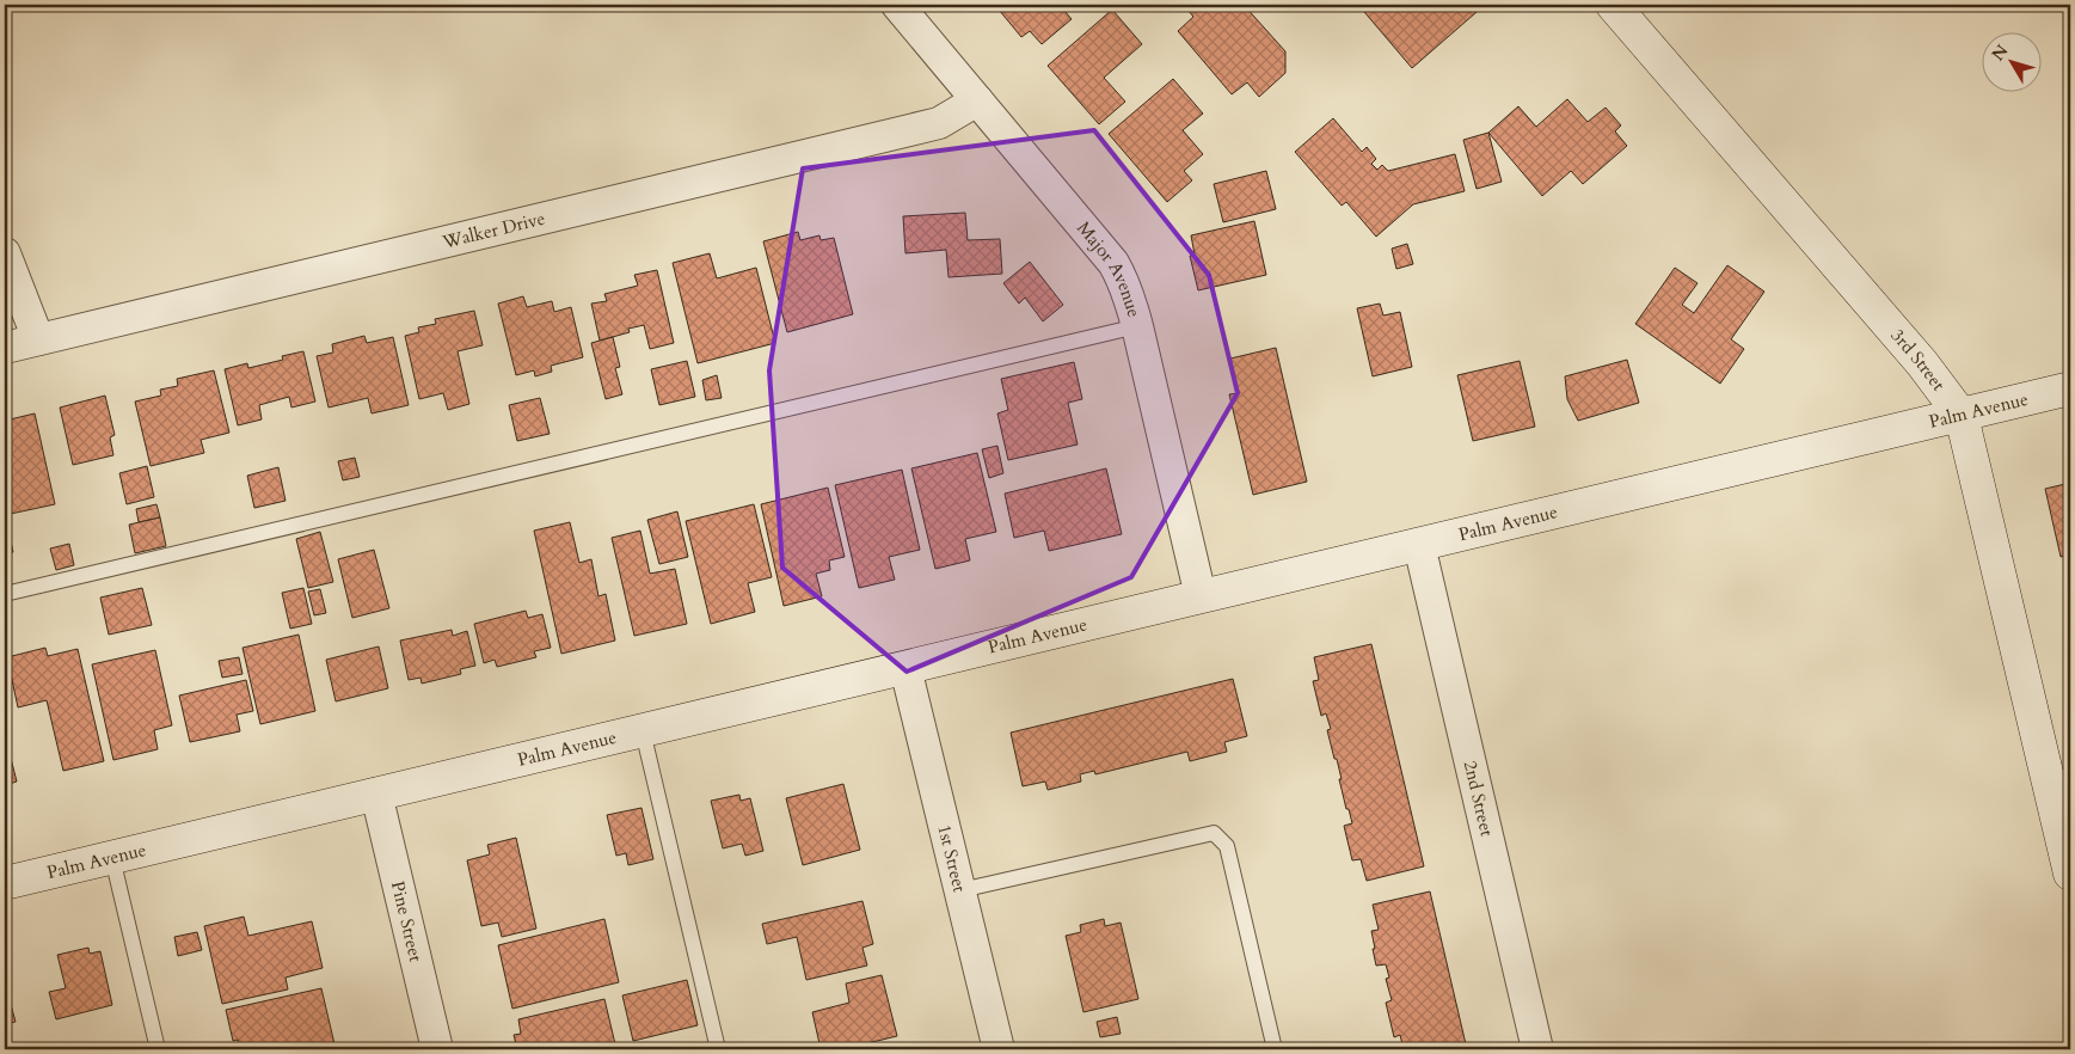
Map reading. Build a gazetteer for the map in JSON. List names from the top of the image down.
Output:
{
  "streets": {
    "street": [
      "Walker Drive",
      "Major Avenue",
      "3rd Street",
      "Palm Avenue",
      "2nd Street",
      "1st Street",
      "Pine Street"
    ]
  },
  "crossings": [
    ["Walker Drive", "Major Avenue"],
    ["Major Avenue", "Palm Avenue"],
    ["3rd Street", "Palm Avenue"],
    ["Palm Avenue", "2nd Street"],
    ["Palm Avenue", "1st Street"],
    ["Palm Avenue", "Pine Street"]
  ],
  "north": "top left"
}
